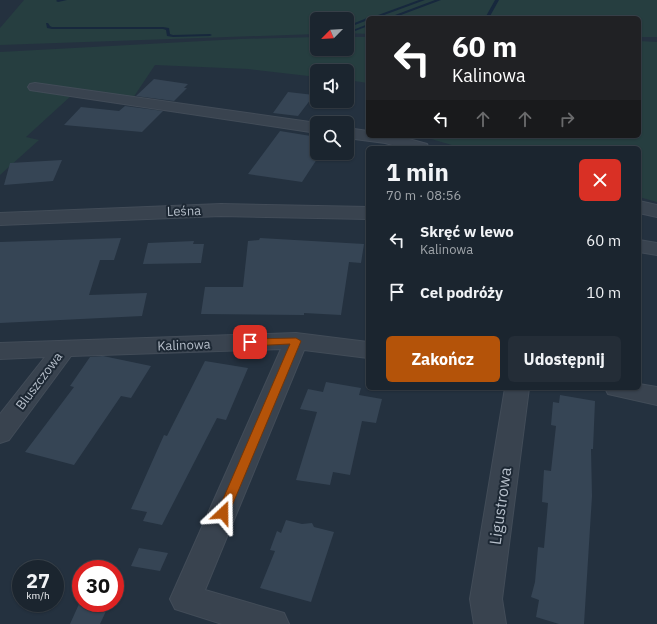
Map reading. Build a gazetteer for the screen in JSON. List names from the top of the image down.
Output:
{
  "streets": {
    "street": [
      "Leśna",
      "Kalinowa",
      "Bluszczowa",
      "Ligustrowa"
    ]
  },
  "crossings": [
    ["Kalinowa", "Bluszczowa"]
  ],
  "north": "bottom left",
  "page": {
    "turn": ["60 m", "Kalinowa"],
    "heading": ["1 min", "70 m · 08:56"],
    "list": [
      {
        "name": "Skręć w lewo",
        "note": "Kalinowa",
        "value": "60 m"
      },
      {
        "name": "Cel podróży",
        "value": "10 m"
      }
    ],
    "buttons": ["Zakończ", "Udostępnij"],
    "speed": "27 km/h",
    "limit": "30"
  }
}
